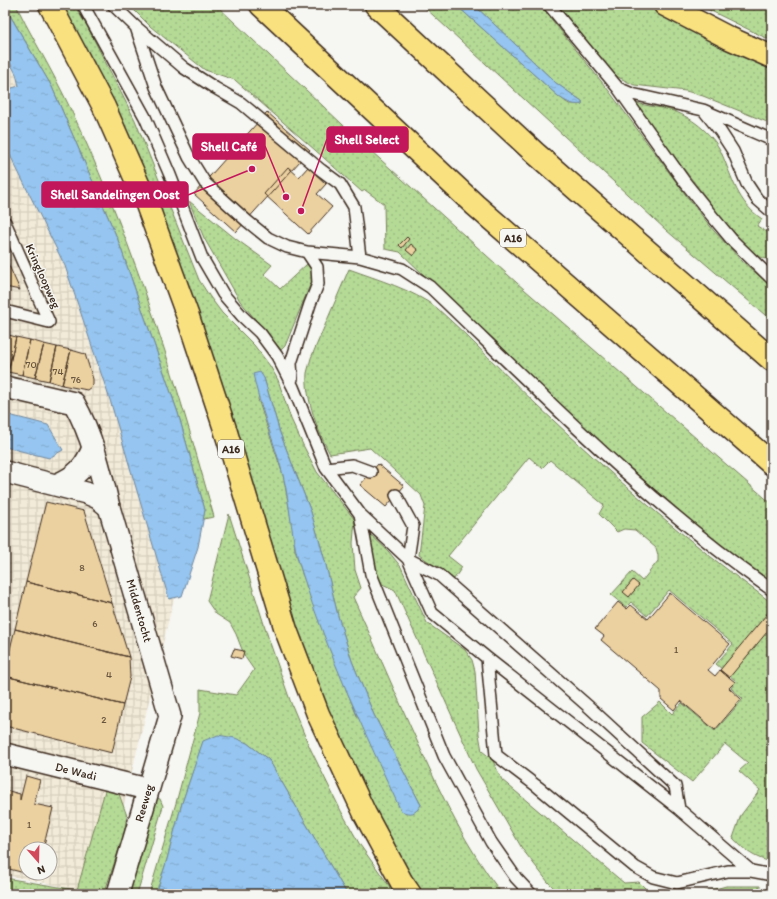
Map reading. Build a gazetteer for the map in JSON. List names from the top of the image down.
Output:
{
  "streets": {
    "highway": ["A16"],
    "street": ["Middentocht", "De Wadi", "Reeweg"],
    "lane": ["Kringloopweg"]
  },
  "crossings": [
    ["Middentocht", "Reeweg"],
    ["De Wadi", "Reeweg"]
  ],
  "places": ["Shell Sandelingen Oost", "Shell Café", "Shell Select"],
  "house_numbers": [
    "70",
    "74",
    "76",
    "8",
    "6",
    "1",
    "4",
    "2",
    "1"
  ],
  "north": "bottom"
}
